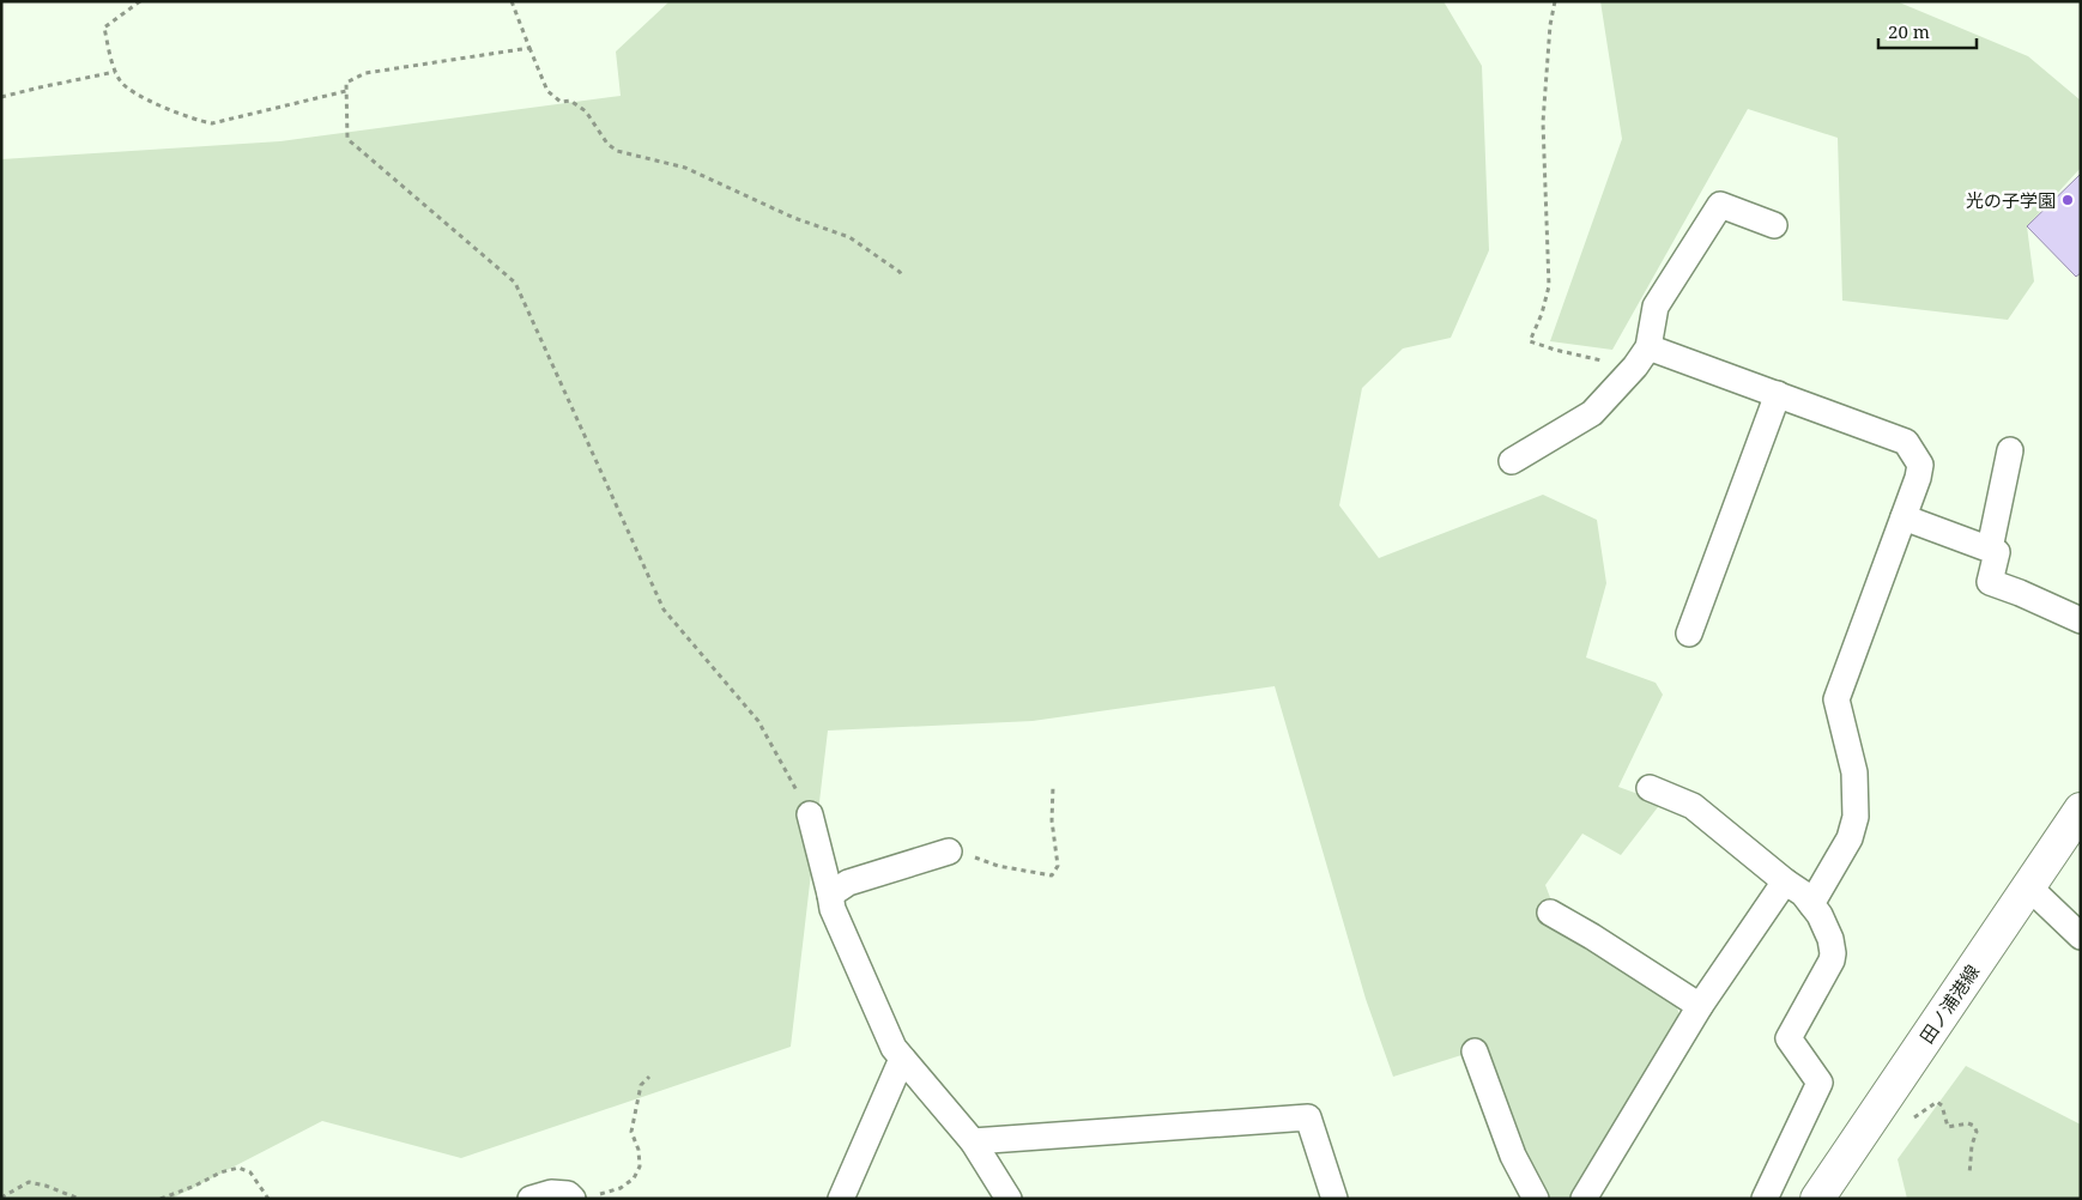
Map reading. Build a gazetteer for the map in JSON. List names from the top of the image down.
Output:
{
  "streets": {
    "main road": ["田ノ浦港線"]
  },
  "places": ["光の子学園"],
  "scale_bar": "20 m"
}
